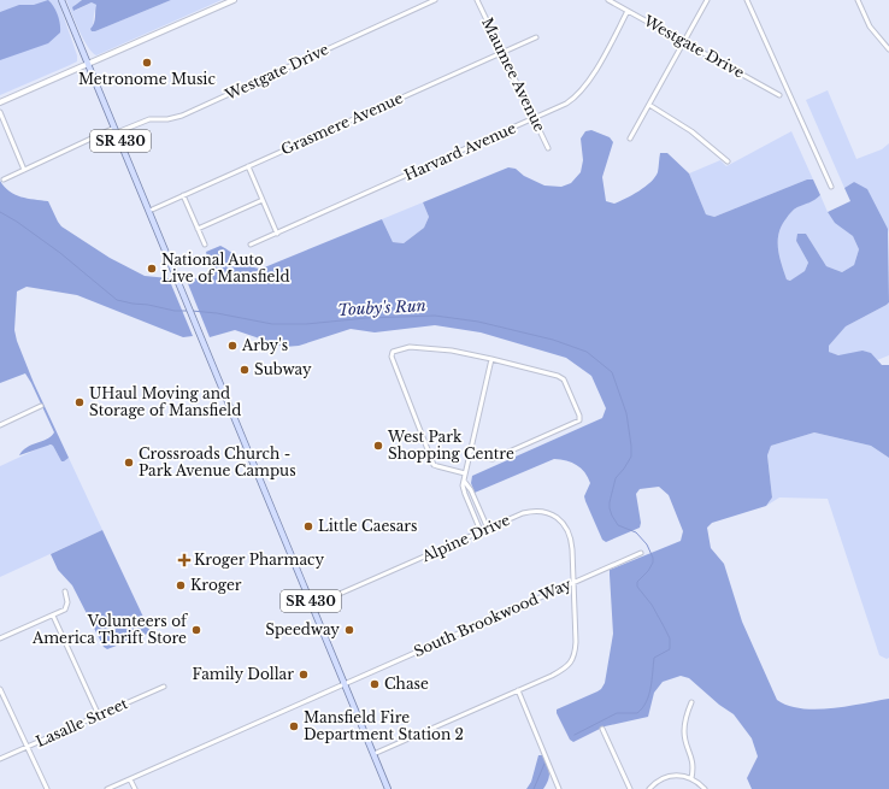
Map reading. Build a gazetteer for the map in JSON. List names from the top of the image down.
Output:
{
  "streets": {
    "main road": ["SR 430"],
    "street": [
      "Westgate Drive",
      "Maumee Avenue",
      "Grasmere Avenue",
      "Harvard Avenue",
      "Alpine Drive",
      "South Brookwood Way",
      "Lasalle Street"
    ]
  },
  "crossings": [
    ["Westgate Drive", "SR 430"],
    ["Westgate Drive", "Harvard Avenue"],
    ["Maumee Avenue", "Grasmere Avenue"],
    ["Maumee Avenue", "Harvard Avenue"],
    ["Grasmere Avenue", "SR 430"],
    ["SR 430", "Alpine Drive"],
    ["SR 430", "South Brookwood Way"],
    ["Alpine Drive", "South Brookwood Way"]
  ],
  "water": ["Touby's Run"],
  "places": {
    "other": [
      "Metronome Music",
      "National Auto Live of Mansfield",
      "Arby's",
      "Subway",
      "UHaul Moving and Storage of Mansfield",
      "West Park Shopping Centre",
      "Crossroads Church - Park Avenue Campus",
      "Little Caesars",
      "Kroger",
      "Volunteers of America Thrift Store",
      "Speedway",
      "Family Dollar",
      "Chase",
      "Mansfield Fire Department Station 2"
    ],
    "health": ["Kroger Pharmacy"]
  }
}
